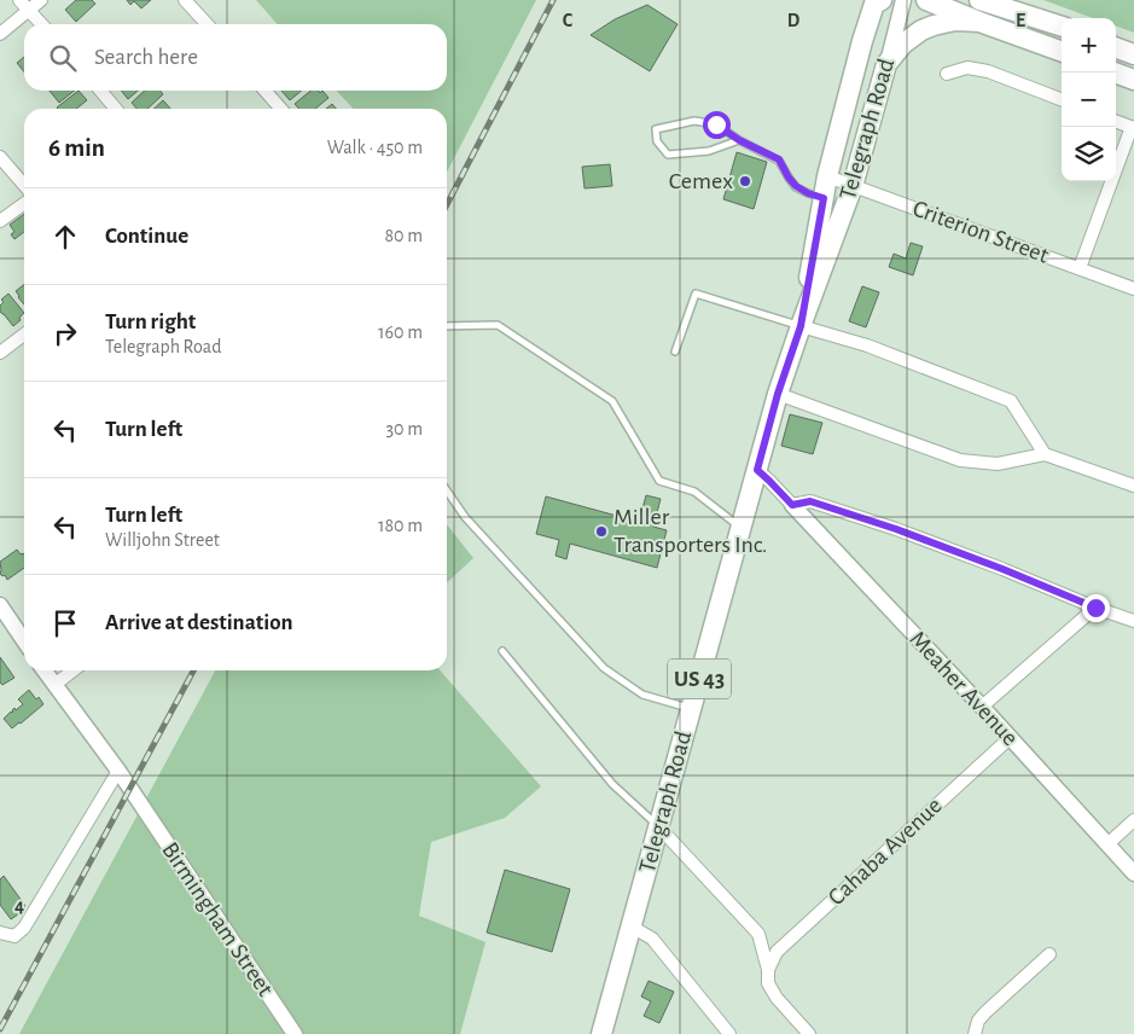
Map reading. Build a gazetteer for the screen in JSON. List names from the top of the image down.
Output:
{
  "streets": {
    "main road": ["Telegraph Road", "US 43"],
    "street": [
      "Criterion Street",
      "Meaher Avenue",
      "Cahaba Avenue",
      "Birmingham Street"
    ]
  },
  "crossings": [
    ["Telegraph Road", "Criterion Street"],
    ["Meaher Avenue", "Cahaba Avenue"]
  ],
  "places": ["Cemex", "Miller Transporters Inc."],
  "page": {
    "map_buttons": ["+", "−"],
    "search": "Search here",
    "heading": ["6 min", "Walk · 450 m"],
    "list": [
      ["Continue", "80 m"],
      ["Turn right", "Telegraph Road", "160 m"],
      ["Turn left", "30 m"],
      ["Turn left", "Willjohn Street", "180 m"],
      "Arrive at destination"
    ]
  },
  "grid": {
    "columns": ["C", "D", "E"],
    "rows": ["4"]
  }
}
